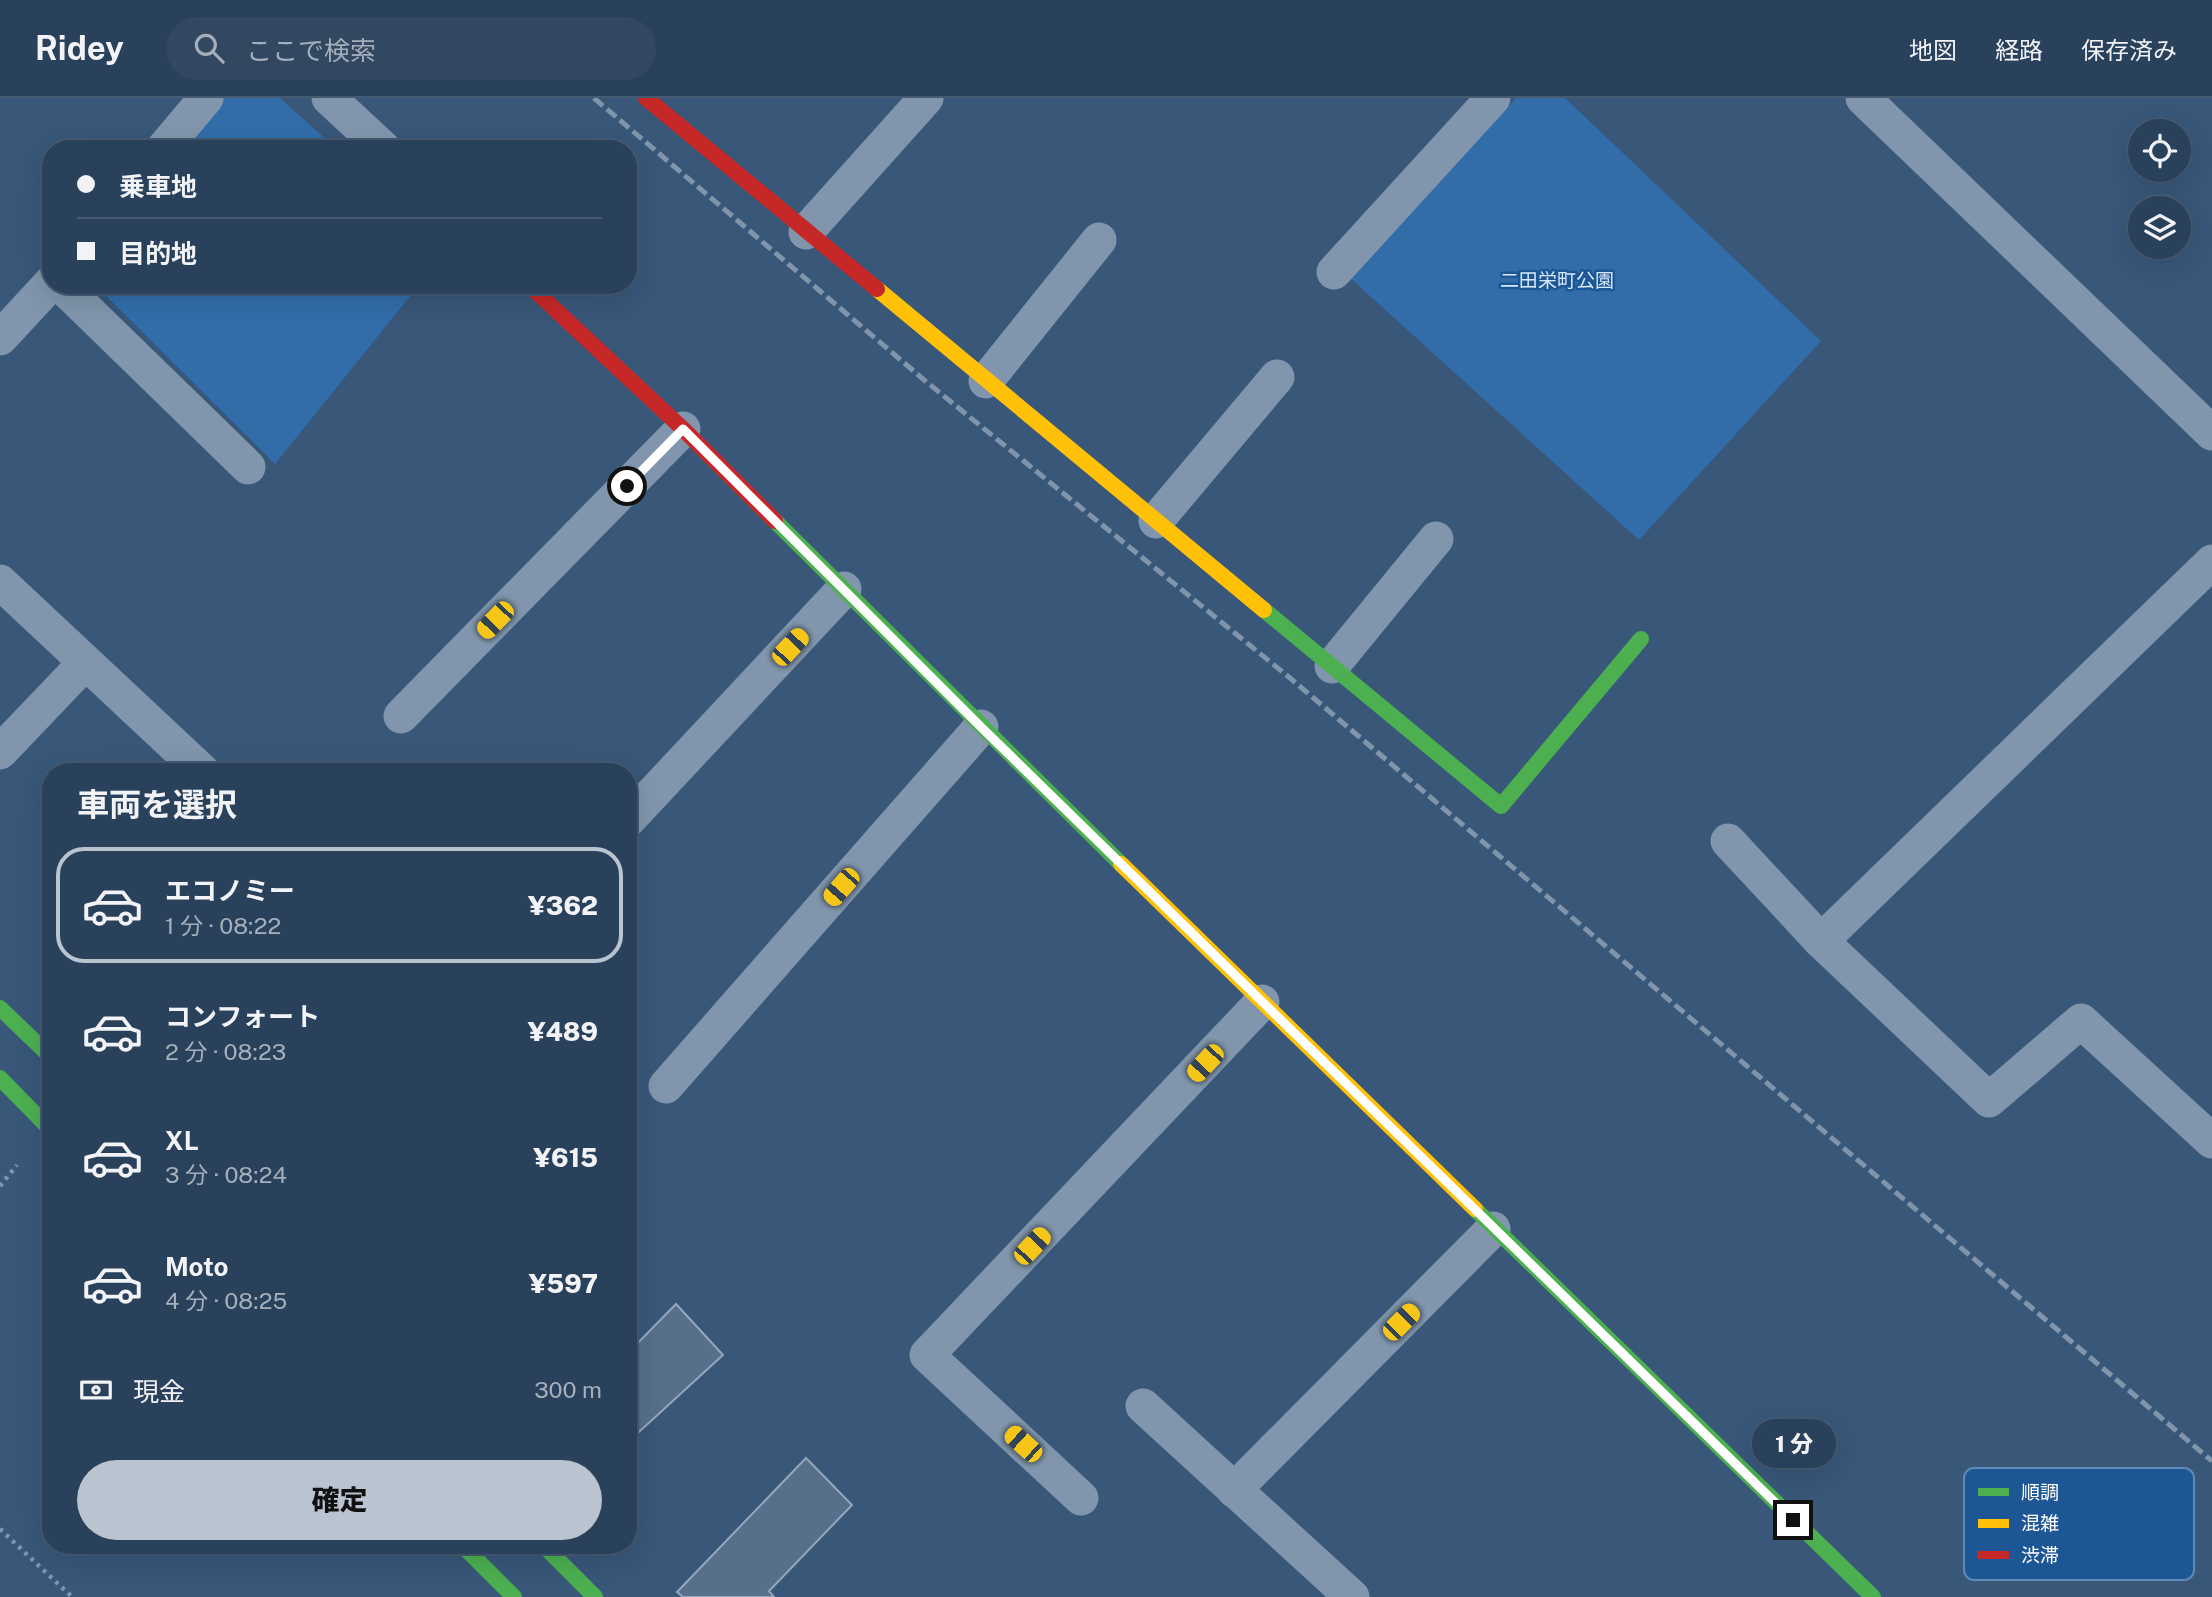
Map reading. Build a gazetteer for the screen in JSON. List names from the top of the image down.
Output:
{
  "parks": ["二田栄町公園"],
  "legend": ["順調", "混雑", "渋滞"],
  "page": {
    "header": "Ridey",
    "search": "ここで検索",
    "nav": ["地図", "経路", "保存済み"],
    "banner": ["乗車地", "目的地"],
    "heading": "車両を選択",
    "list": [
      {
        "name": "エコノミー",
        "note": "1 分 · 08:22",
        "value": "¥362"
      },
      {
        "name": "コンフォート",
        "note": "2 分 · 08:23",
        "value": "¥489"
      },
      {
        "name": "XL",
        "note": "3 分 · 08:24",
        "value": "¥615"
      },
      {
        "name": "Moto",
        "note": "4 分 · 08:25",
        "value": "¥597"
      }
    ],
    "pay": ["現金", "300 m"],
    "bubble": "1 分",
    "buttons": "確定"
  }
}
